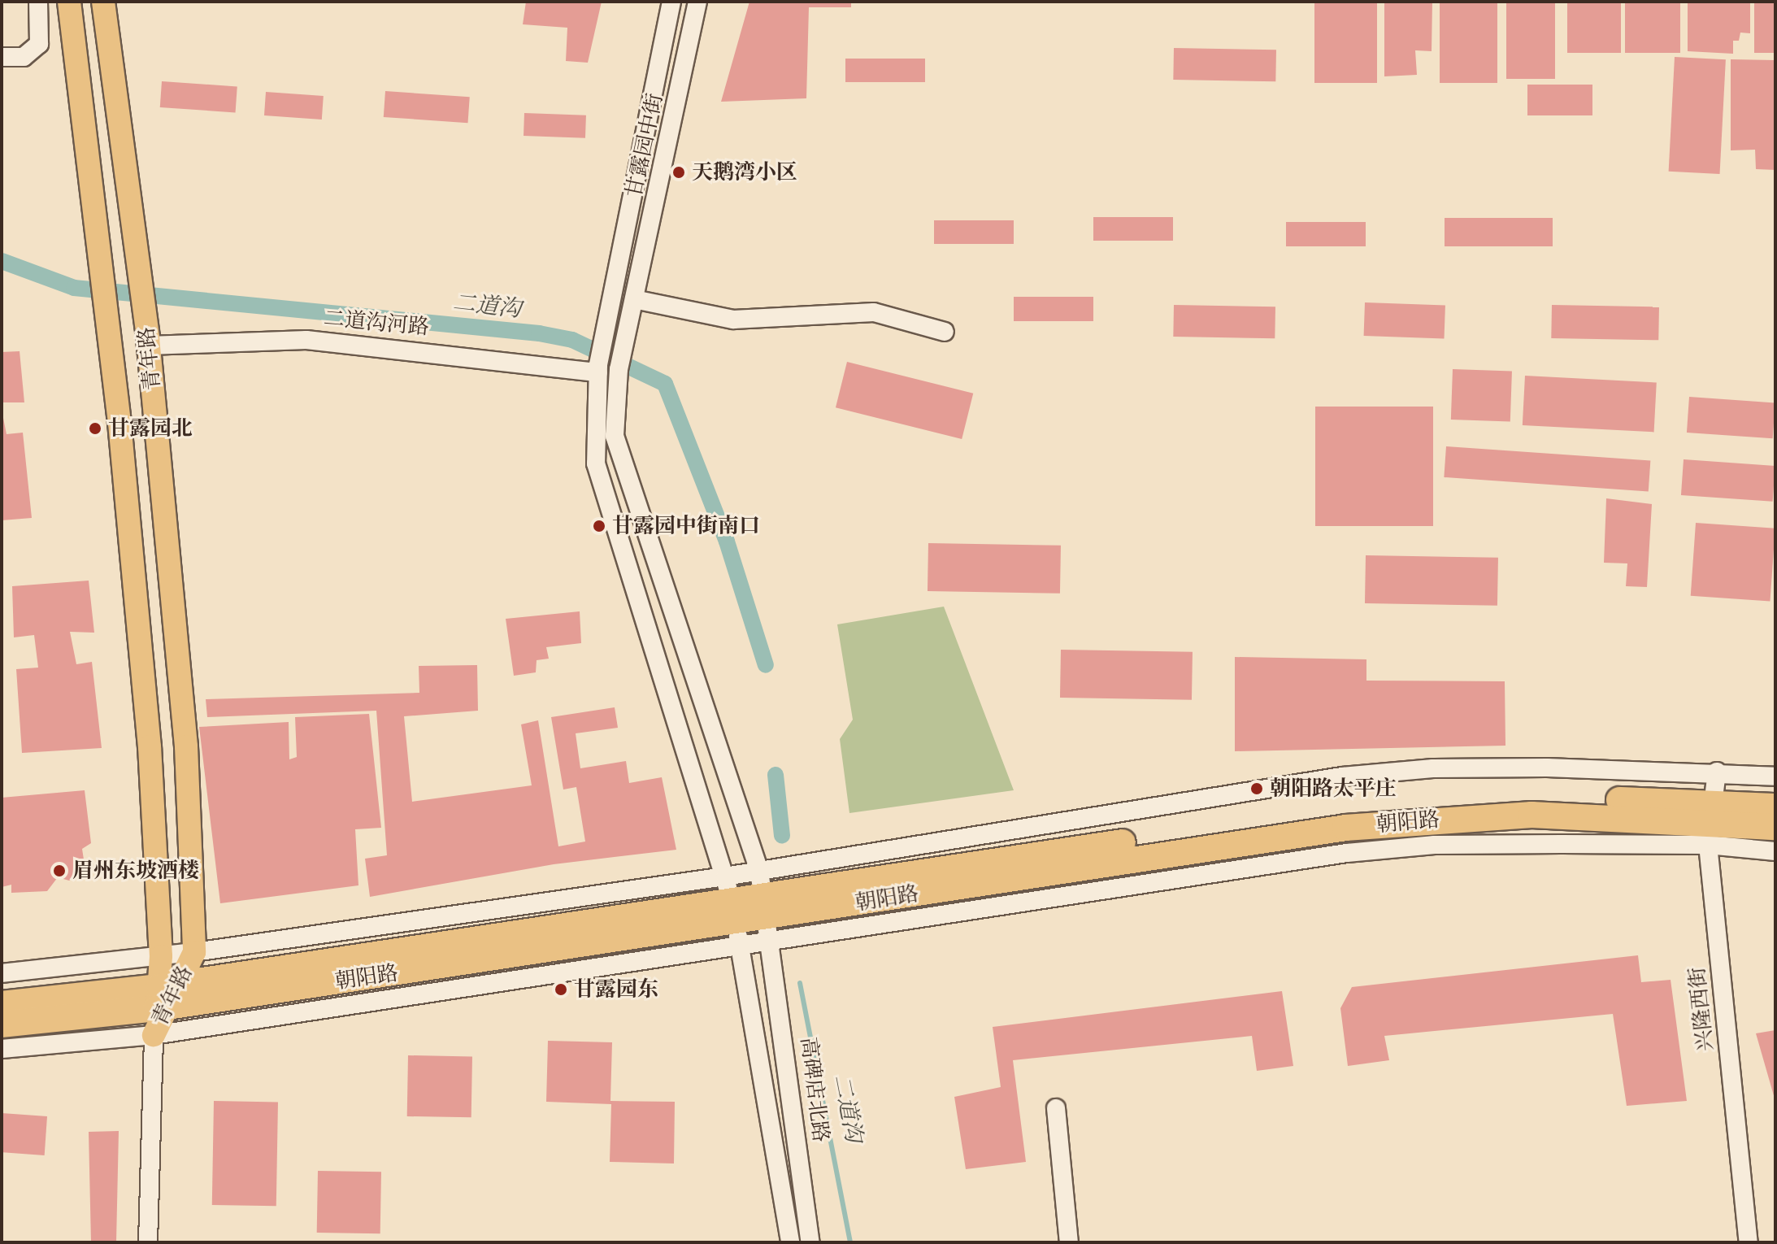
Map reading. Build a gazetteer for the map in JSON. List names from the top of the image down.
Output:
{
  "streets": {
    "highway": ["朝阳路"],
    "main road": ["青年路"],
    "street": [
      "甘露园中街",
      "二道沟河路",
      "兴隆西街",
      "高碑店北路"
    ]
  },
  "crossings": [
    ["甘露园中街", "二道沟河路"],
    ["甘露园中街", "朝阳路"],
    ["甘露园中街", "高碑店北路"],
    ["二道沟河路", "青年路"],
    ["青年路", "朝阳路"],
    ["朝阳路", "兴隆西街"],
    ["朝阳路", "高碑店北路"]
  ],
  "water": ["二道沟"],
  "places": [
    "天鹅湾小区",
    "甘露园北",
    "甘露园中街南口",
    "朝阳路太平庄",
    "眉州东坡酒楼",
    "甘露园东"
  ]
}
